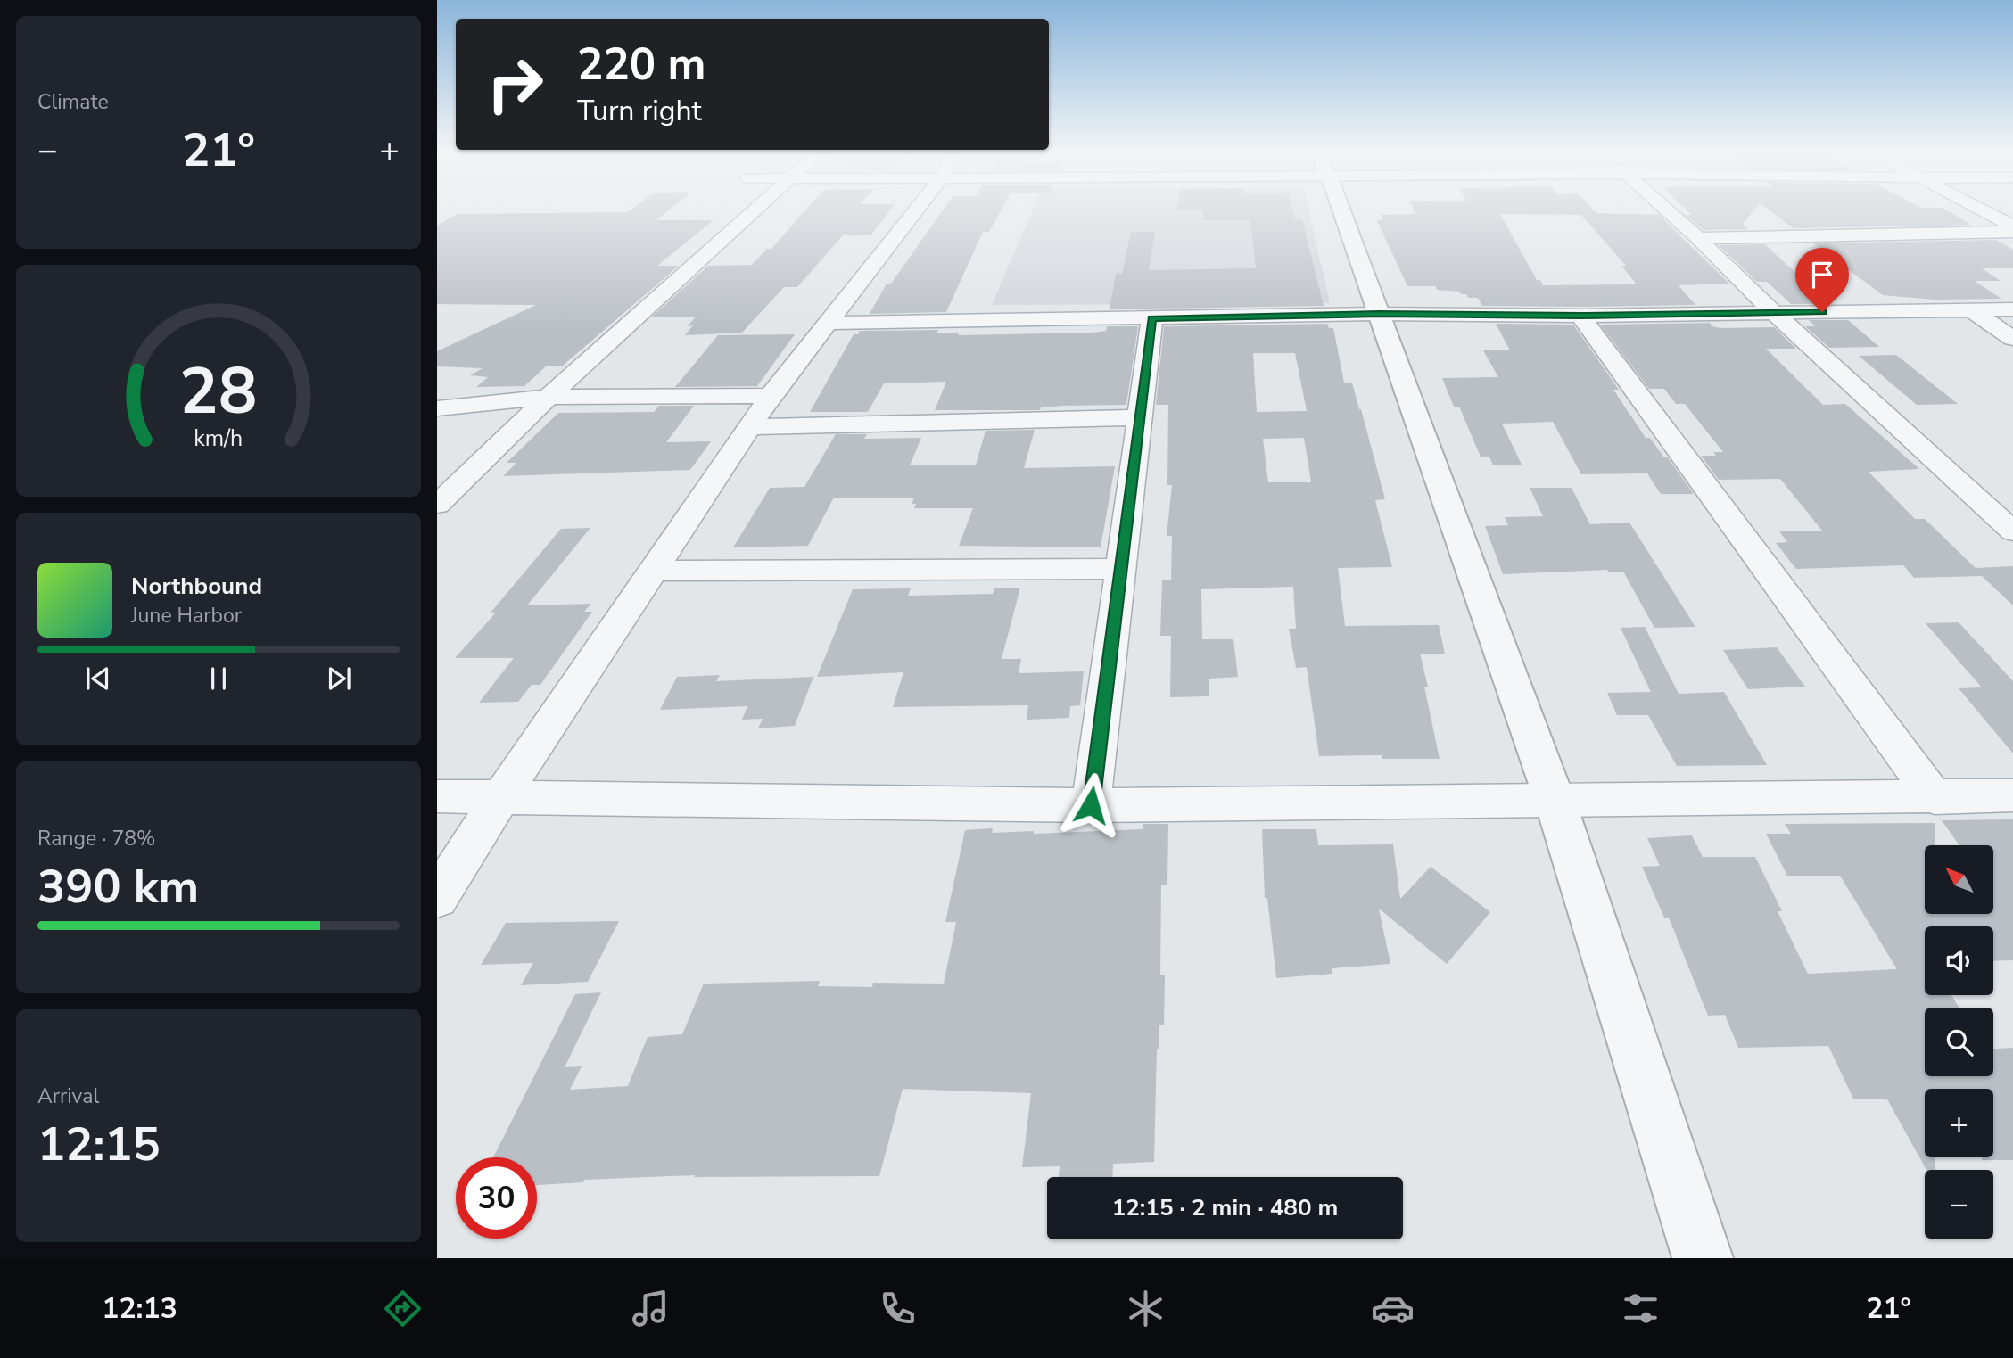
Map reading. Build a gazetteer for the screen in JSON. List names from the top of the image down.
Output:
{
  "north": "top left",
  "page": {
    "tile": [
      "Climate",
      ["Range · 78%", "390 km"],
      ["Arrival", "12:15"]
    ],
    "turn": ["220 m", "Turn right"],
    "heat": ["−", "21°", "+"],
    "song": ["Northbound", "June Harbor"],
    "map_buttons": ["+", "−"],
    "limit": "30",
    "trip": "12:15 · 2 min · 480 m",
    "tabs": ["12:13", "21°"],
    "gauge": ["28", "km/h"]
  }
}
